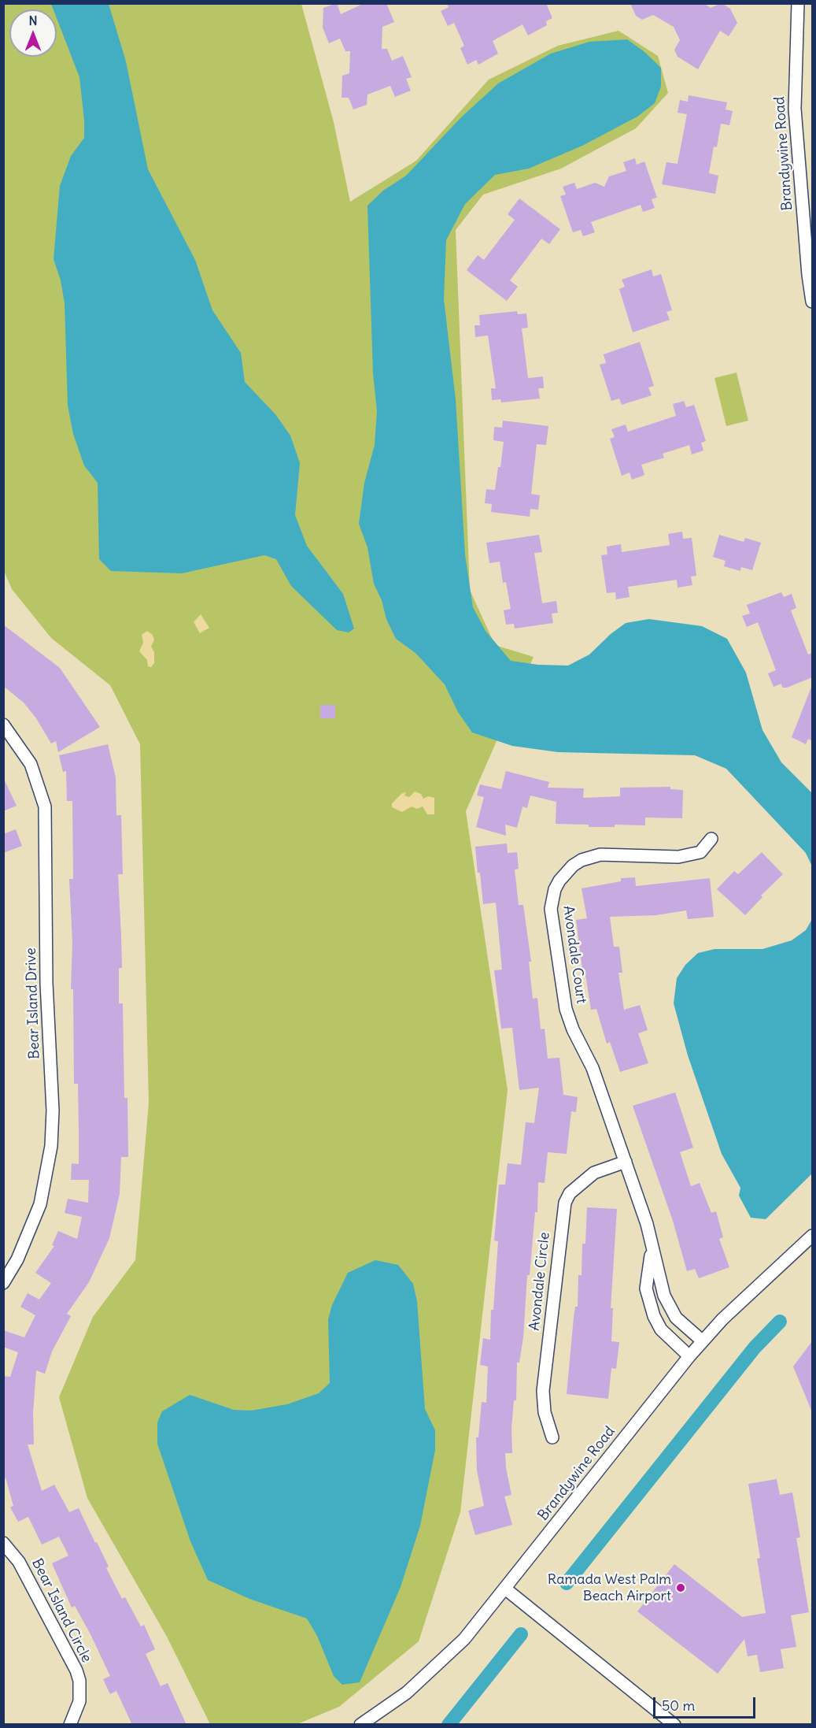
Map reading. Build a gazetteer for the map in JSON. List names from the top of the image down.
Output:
{
  "streets": {
    "street": [
      "Brandywine Road",
      "Avondale Court",
      "Bear Island Drive",
      "Avondale Circle",
      "Bear Island Circle"
    ]
  },
  "crossings": [
    ["Brandywine Road", "Avondale Court"],
    ["Avondale Court", "Avondale Circle"]
  ],
  "places": ["Ramada West Palm Beach Airport"],
  "scale_bar": "50 m",
  "north": "top"
}
